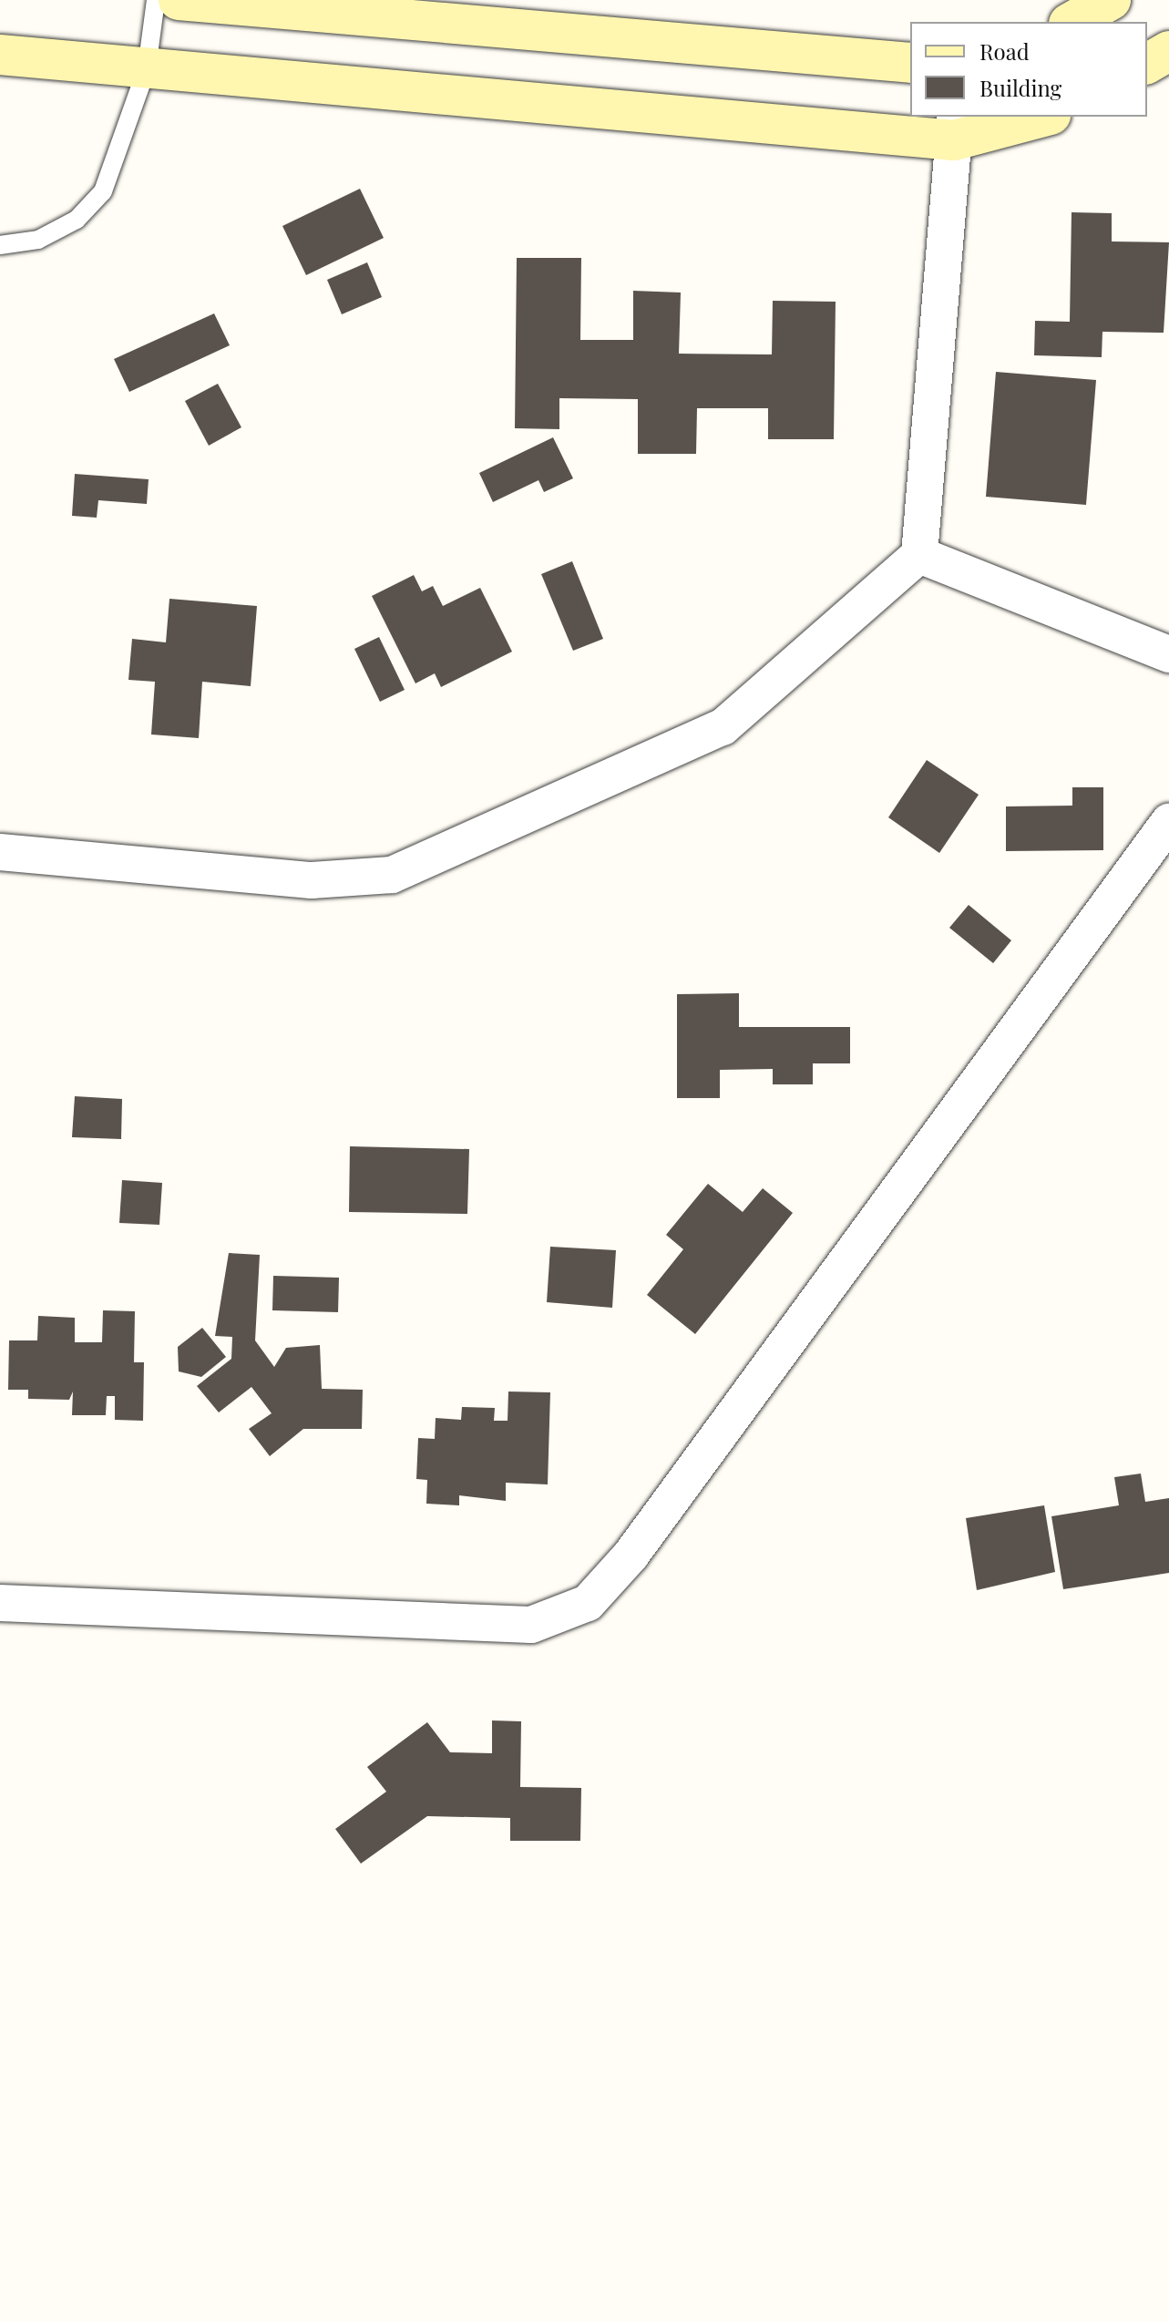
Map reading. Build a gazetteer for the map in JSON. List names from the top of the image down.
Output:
{
  "legend": ["Road", "Building"]
}
